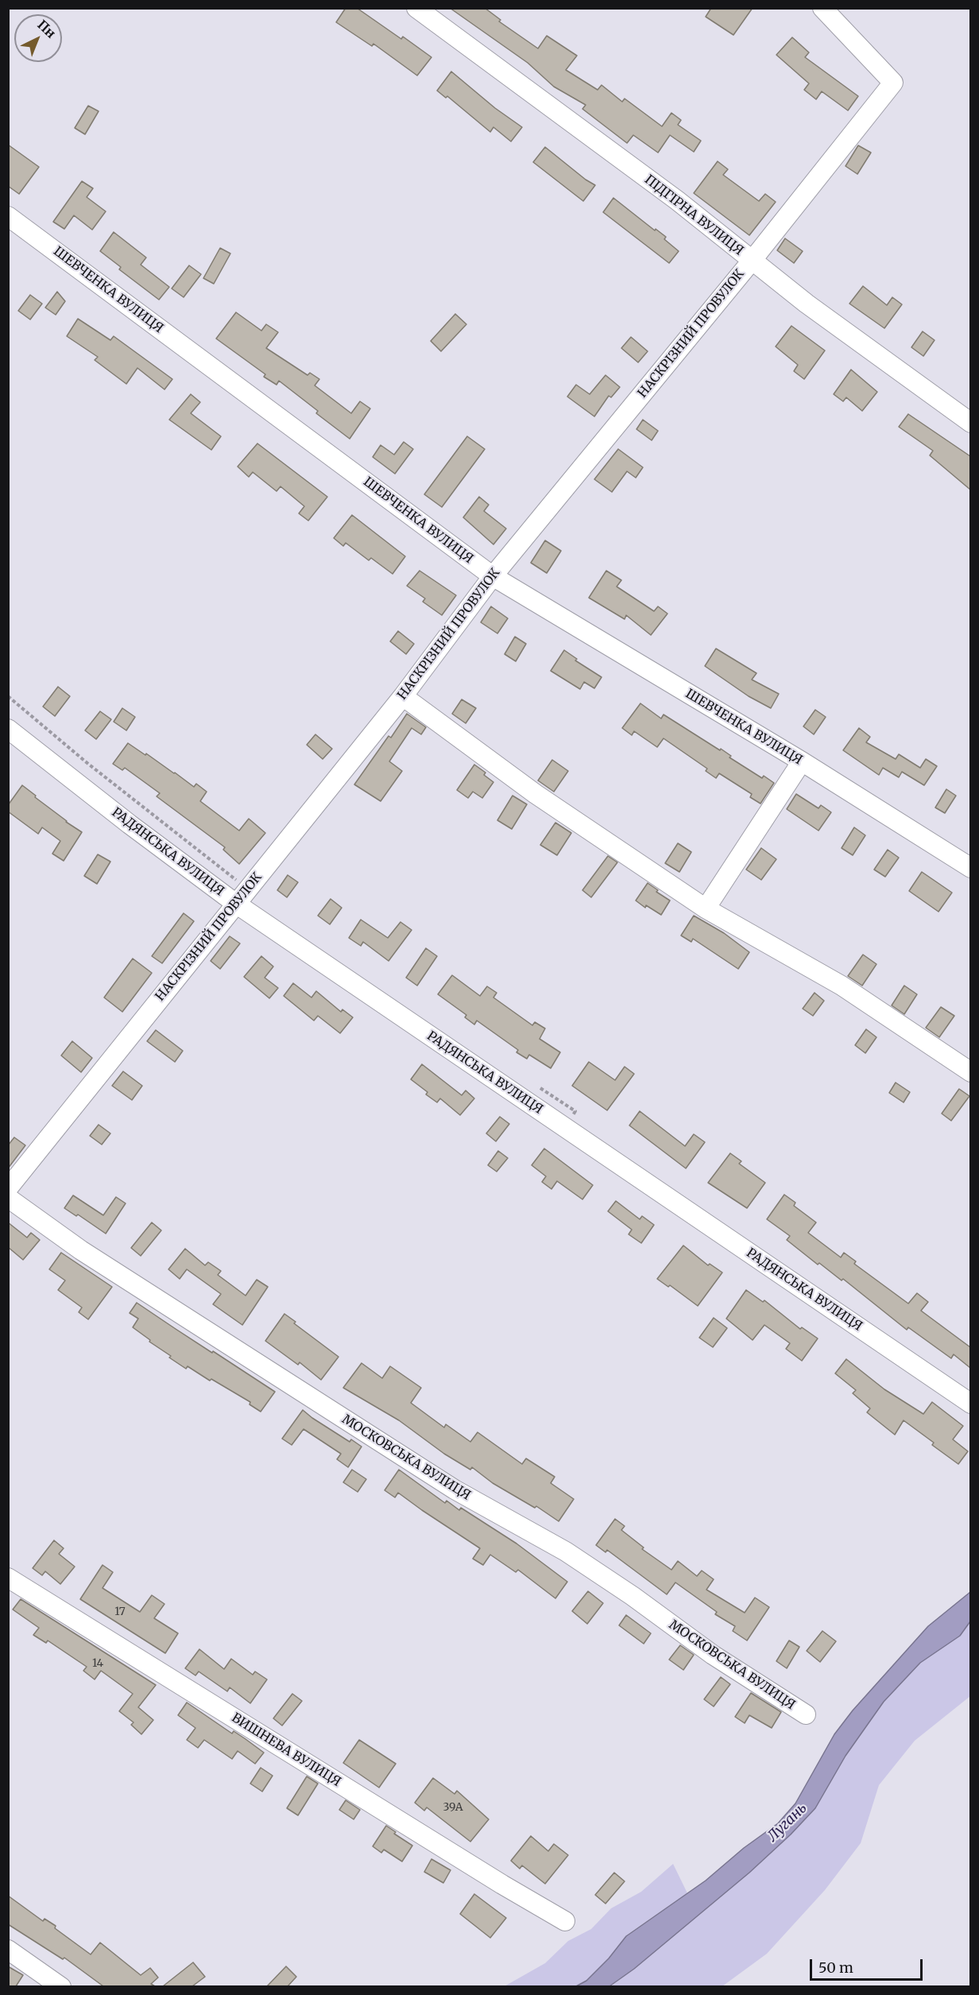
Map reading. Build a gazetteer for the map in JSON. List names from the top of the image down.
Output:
{
  "streets": {
    "street": [
      "ПІДГІРНА ВУЛИЦЯ",
      "ШЕВЧЕНКА ВУЛИЦЯ",
      "НАСКРІЗНИЙ ПРОВУЛОК",
      "РАДЯНСЬКА ВУЛИЦЯ",
      "МОСКОВСЬКА ВУЛИЦЯ",
      "ВИШНЕВА ВУЛИЦЯ"
    ]
  },
  "crossings": [
    ["ПІДГІРНА ВУЛИЦЯ", "НАСКРІЗНИЙ ПРОВУЛОК"],
    ["ШЕВЧЕНКА ВУЛИЦЯ", "НАСКРІЗНИЙ ПРОВУЛОК"],
    ["НАСКРІЗНИЙ ПРОВУЛОК", "РАДЯНСЬКА ВУЛИЦЯ"]
  ],
  "water": ["Лугань"],
  "house_numbers": ["17", "14", "39А"],
  "scale_bar": "50 m",
  "north": "top right"
}
